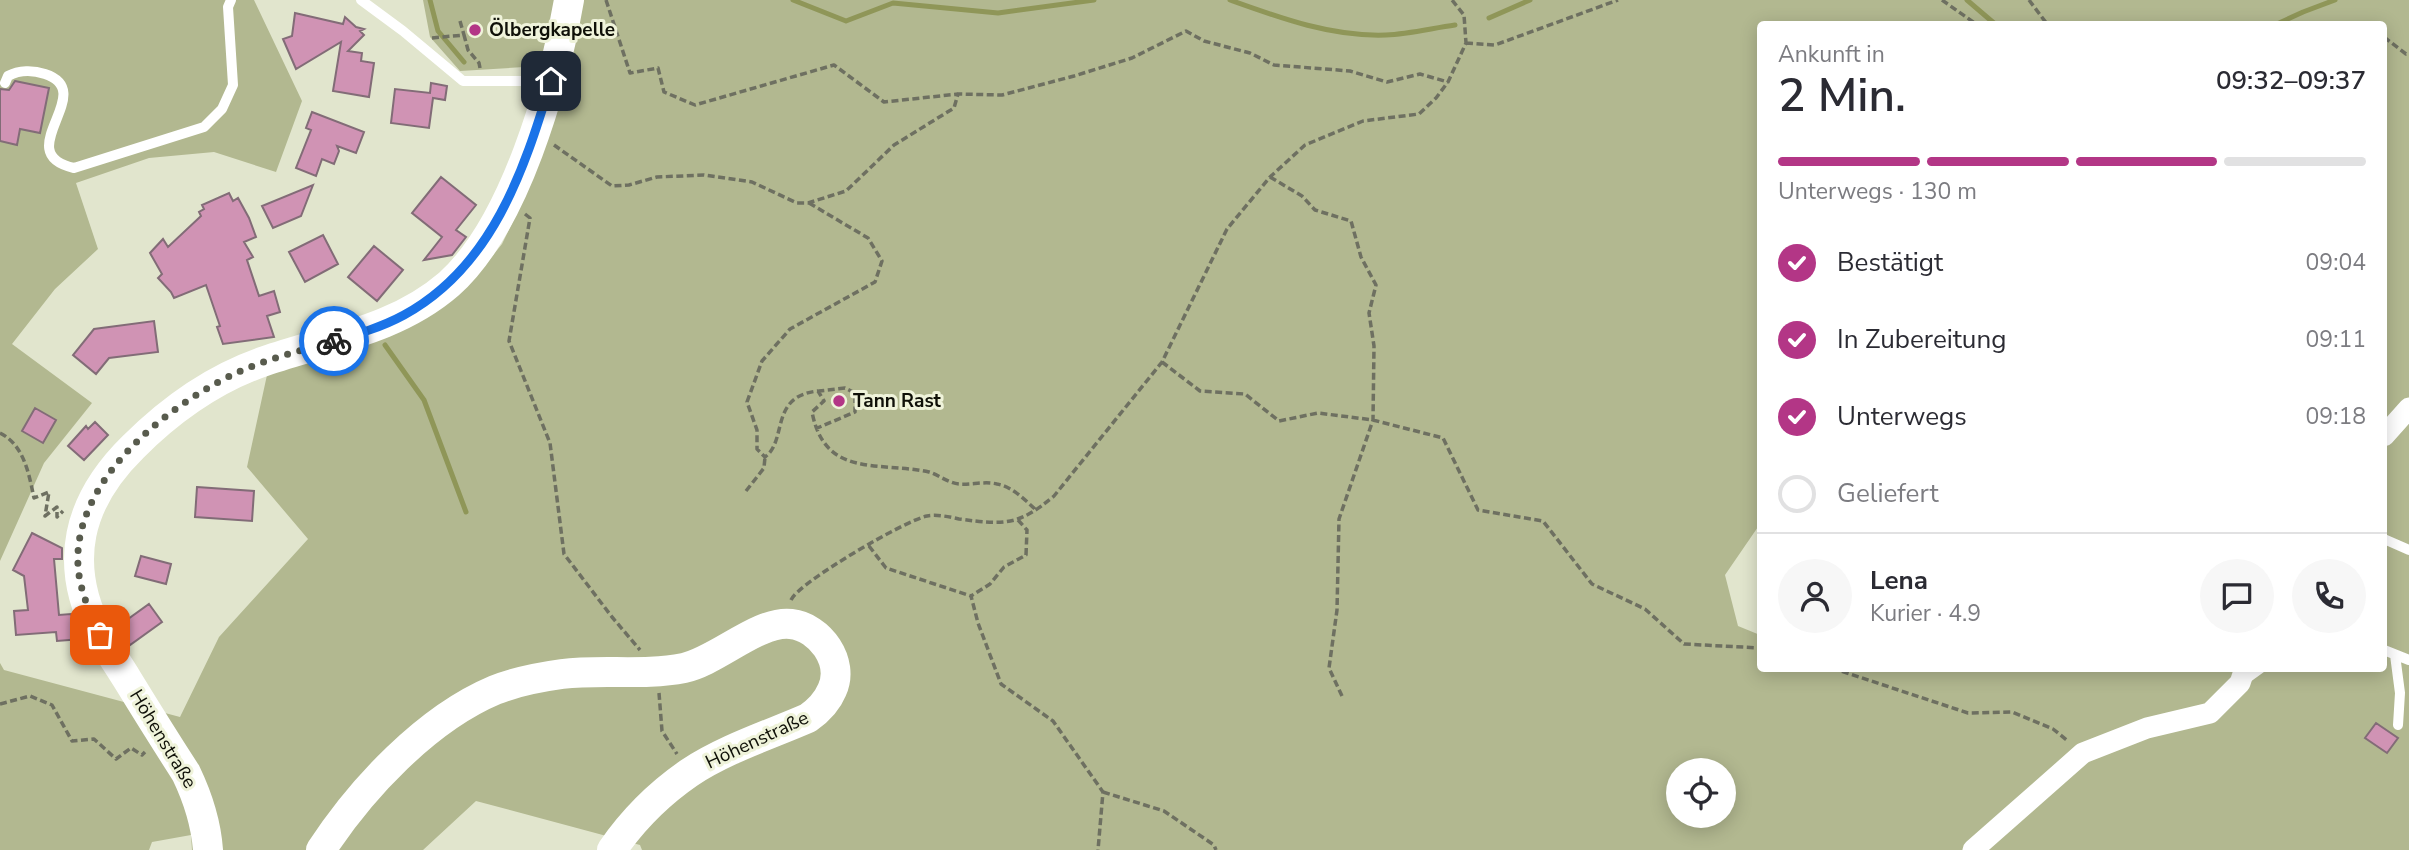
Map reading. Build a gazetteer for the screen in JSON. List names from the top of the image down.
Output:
{
  "streets": {
    "street": ["Höhenstraße"]
  },
  "places": ["Ölbergkapelle", "Tann Rast"],
  "page": {
    "heading": ["2 Min.", "Ankunft in", "09:32–09:37"],
    "panel": ["Lena", "Kurier · 4.9"],
    "bar": "Unterwegs · 130 m",
    "list": [
      ["Bestätigt", "09:04"],
      ["In Zubereitung", "09:11"],
      ["Unterwegs", "09:18"],
      "Geliefert"
    ]
  }
}
